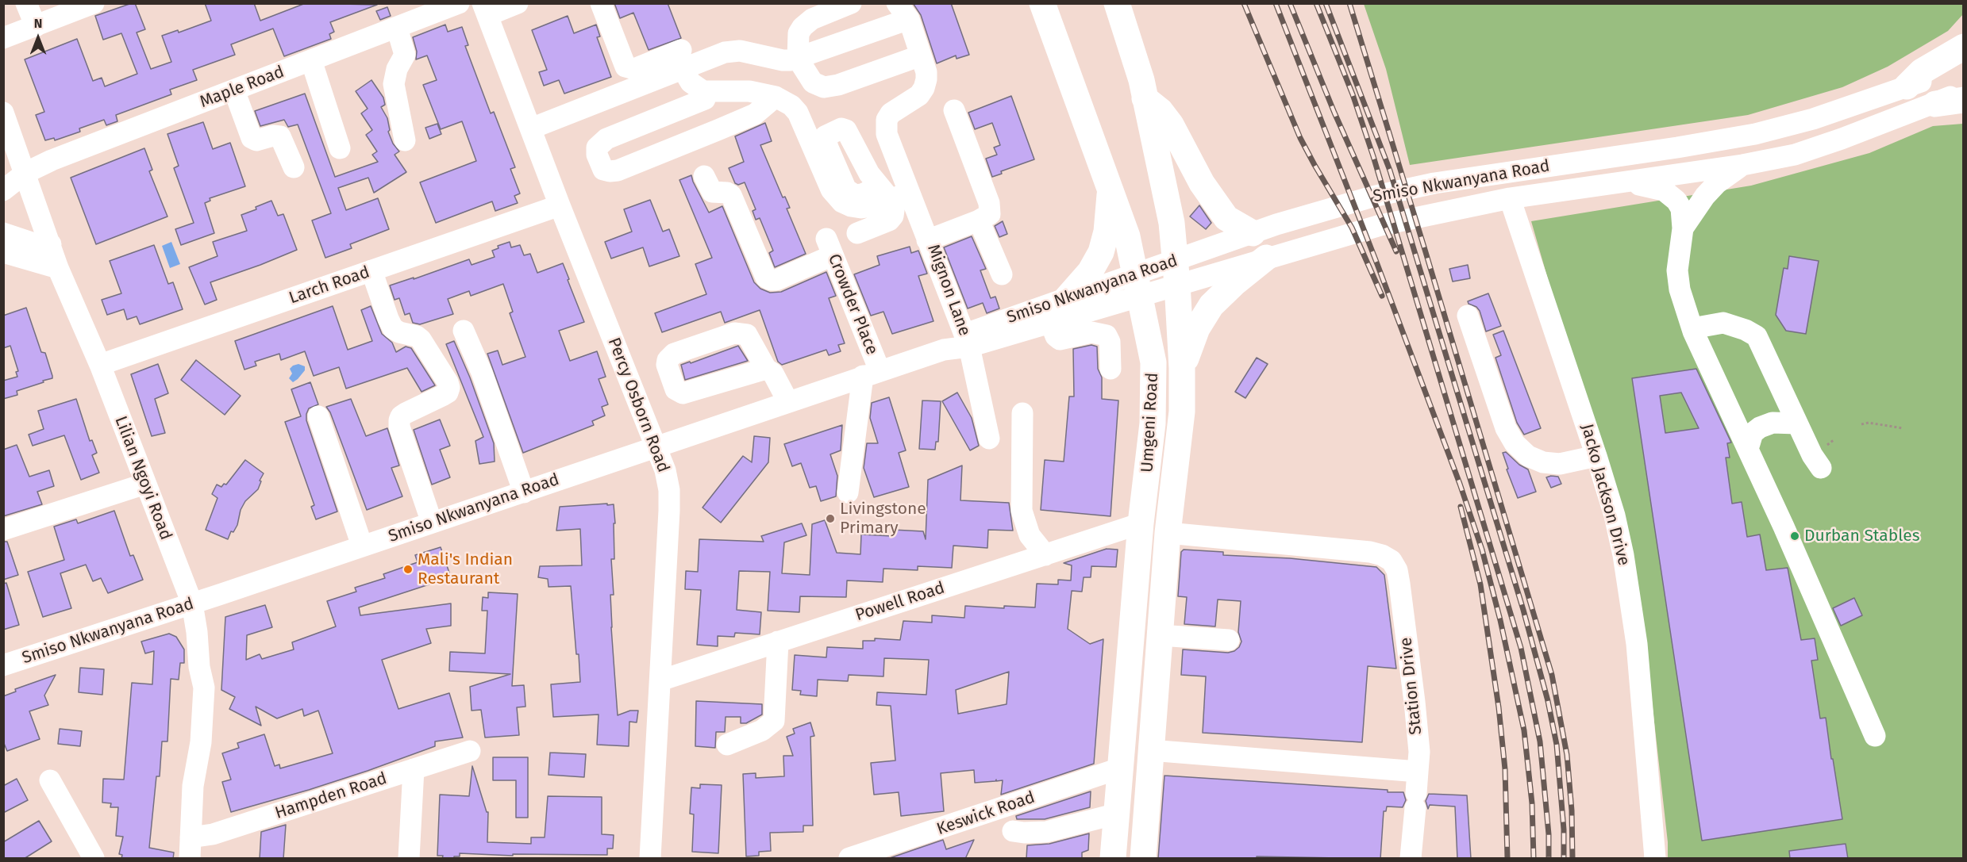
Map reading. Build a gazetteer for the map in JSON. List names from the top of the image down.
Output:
{
  "streets": {
    "main road": ["Umgeni Road"],
    "street": [
      "Maple Road",
      "Smiso Nkwanyana Road",
      "Larch Road",
      "Mignon Lane",
      "Crowder Place",
      "Percy Osborn Road",
      "Lilian Ngoyi Road",
      "Jacko Jackson Drive",
      "Powell Road",
      "Station Drive",
      "Hampden Road",
      "Keswick Road"
    ]
  },
  "crossings": [
    ["Maple Road", "Lilian Ngoyi Road"],
    ["Smiso Nkwanyana Road", "Mignon Lane"],
    ["Smiso Nkwanyana Road", "Crowder Place"],
    ["Smiso Nkwanyana Road", "Percy Osborn Road"],
    ["Smiso Nkwanyana Road", "Umgeni Road"],
    ["Smiso Nkwanyana Road", "Lilian Ngoyi Road"],
    ["Smiso Nkwanyana Road", "Jacko Jackson Drive"],
    ["Larch Road", "Percy Osborn Road"],
    ["Larch Road", "Lilian Ngoyi Road"],
    ["Percy Osborn Road", "Powell Road"],
    ["Umgeni Road", "Powell Road"],
    ["Umgeni Road", "Station Drive"],
    ["Umgeni Road", "Keswick Road"],
    ["Lilian Ngoyi Road", "Hampden Road"]
  ],
  "places": ["Livingstone Primary", "Durban Stables", "Mali's Indian Restaurant"],
  "north": "top"
}
